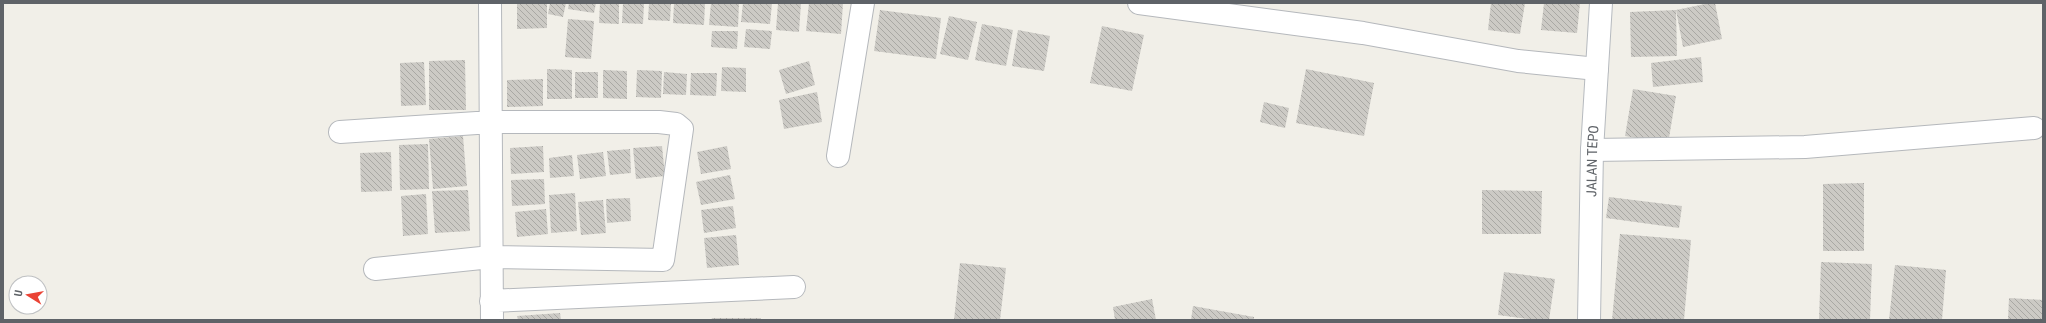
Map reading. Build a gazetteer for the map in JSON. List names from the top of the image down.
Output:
{
  "streets": {
    "street": ["JALAN TEPO"]
  },
  "north": "left"
}
